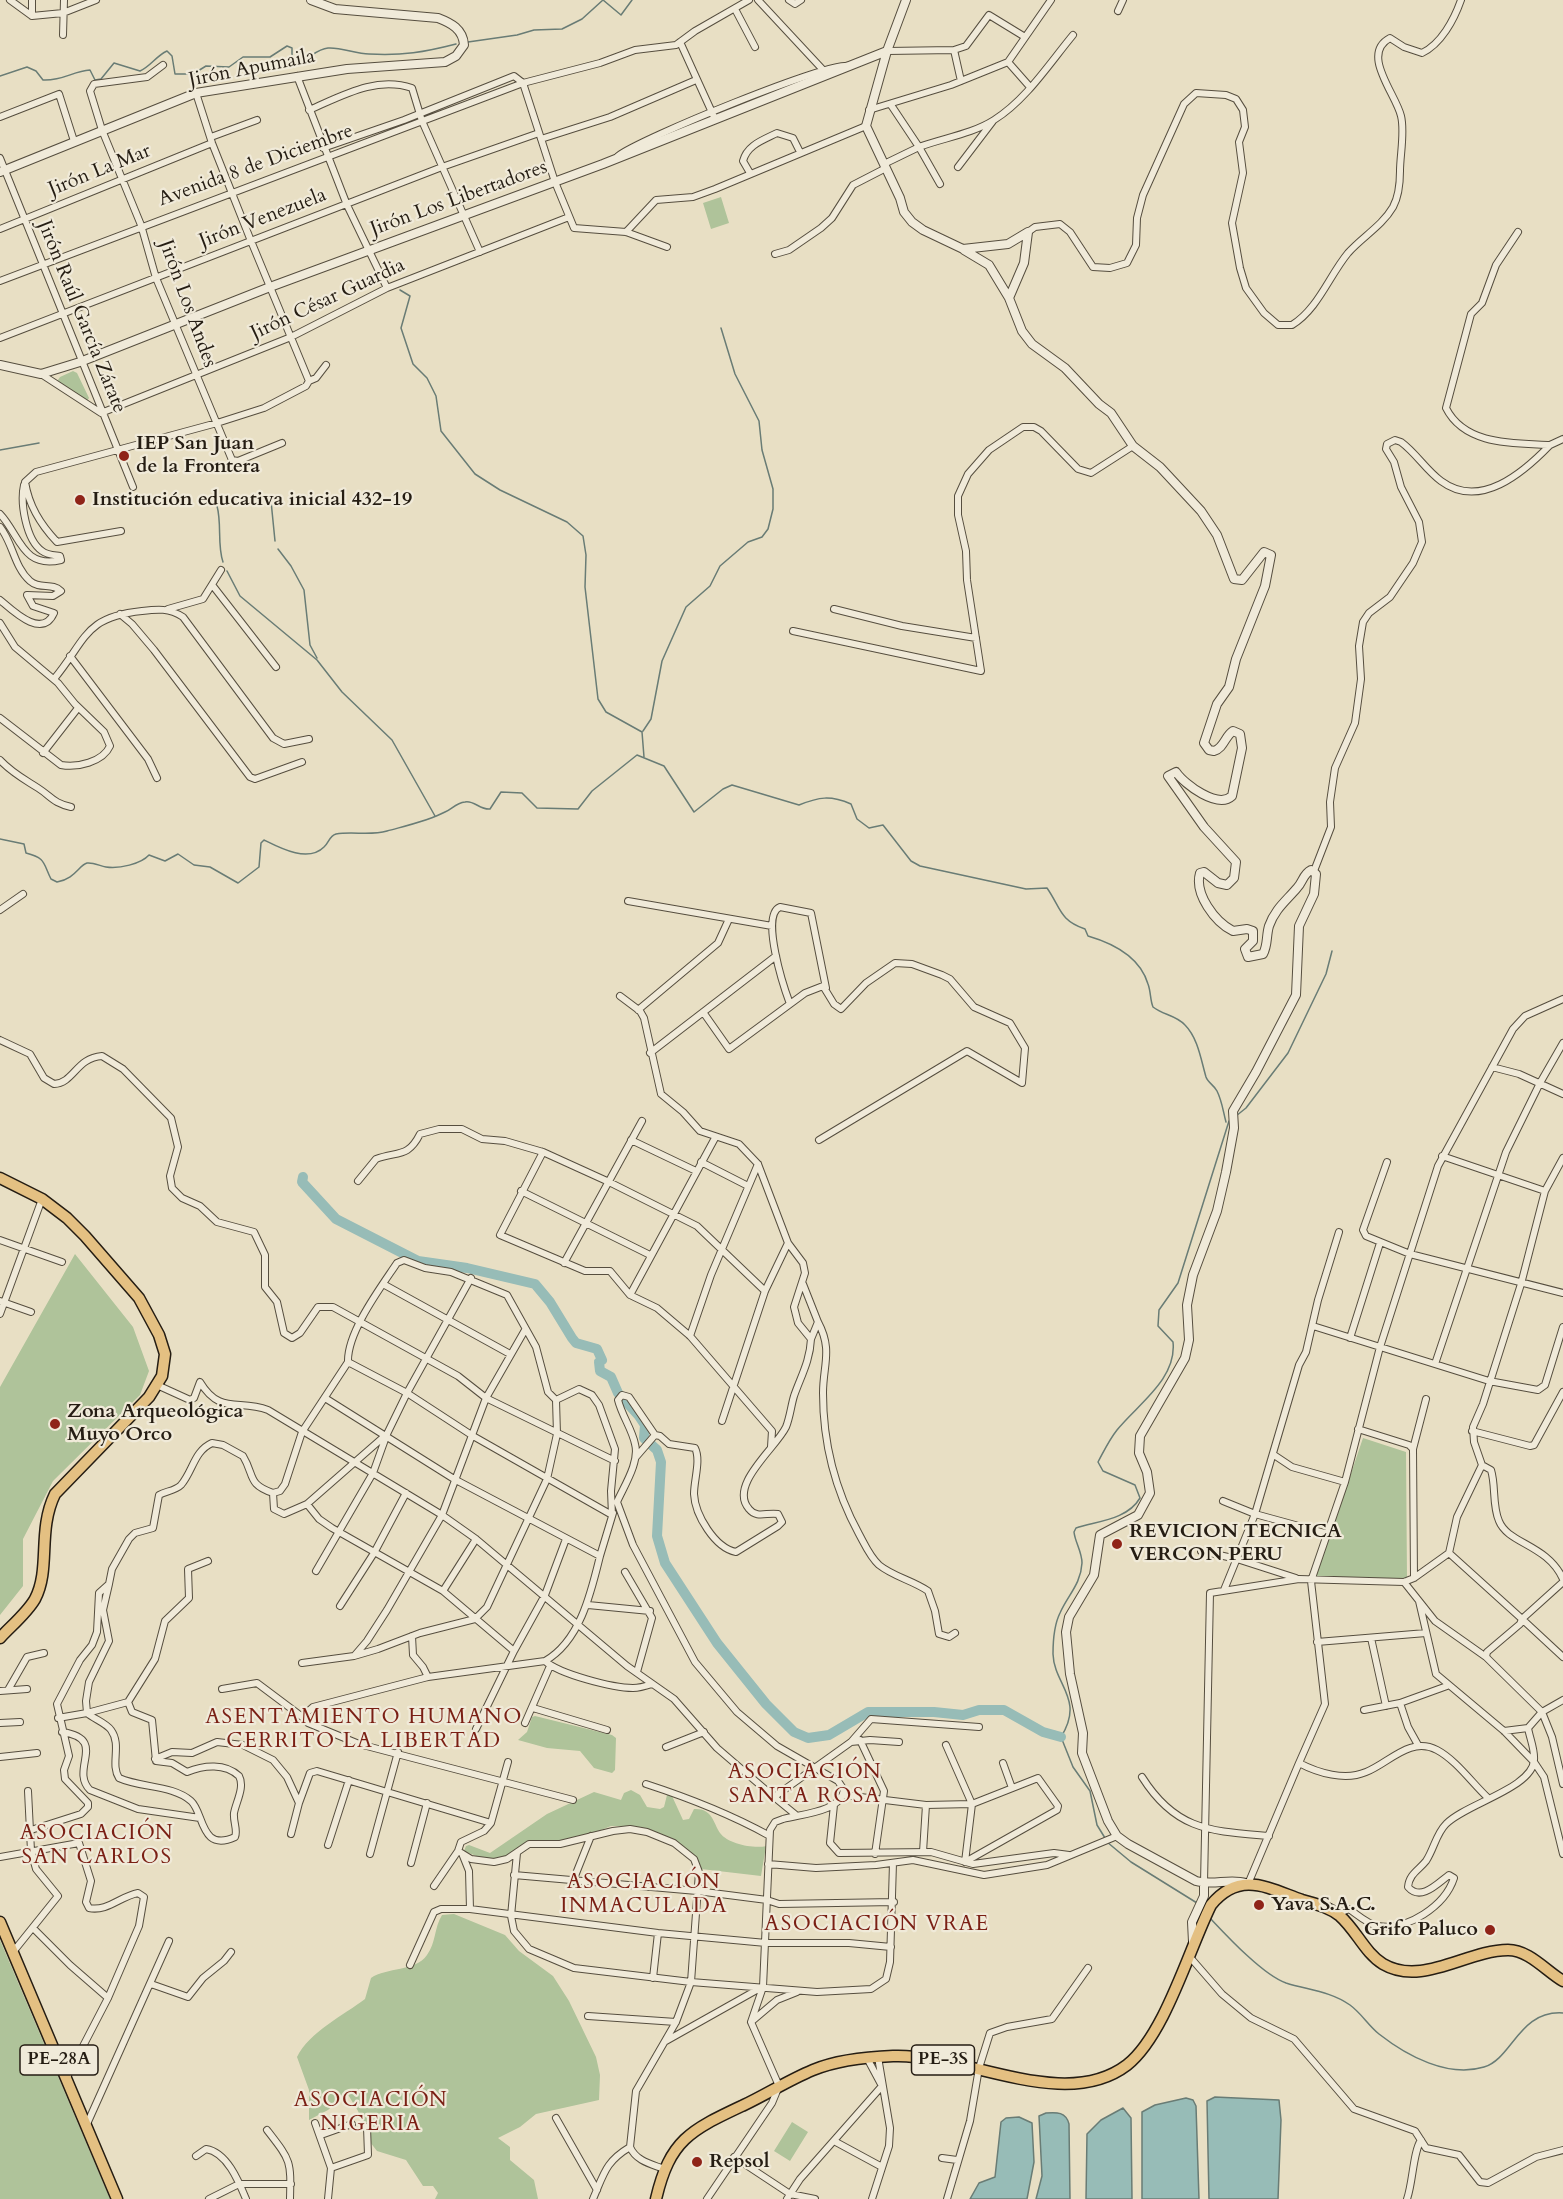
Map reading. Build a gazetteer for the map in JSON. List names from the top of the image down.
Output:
{
  "streets": {
    "highway": ["PE-28A", "PE-3S"],
    "street": [
      "Jirón Apumaila",
      "Avenida 8 de Diciembre",
      "Jirón La Mar",
      "Jirón Los Libertadores",
      "Jirón Venezuela",
      "Jirón César Guardia",
      "Jirón Los Andes",
      "Jirón Raúl García Zárate"
    ]
  },
  "crossings": [
    ["Jirón Apumaila", "Jirón Los Andes"],
    ["Jirón Apumaila", "Jirón Raúl García Zárate"],
    ["Avenida 8 de Diciembre", "Jirón Los Andes"],
    ["Avenida 8 de Diciembre", "Jirón Raúl García Zárate"],
    ["Jirón La Mar", "Jirón Los Andes"],
    ["Jirón La Mar", "Jirón Raúl García Zárate"],
    ["Jirón Los Libertadores", "Jirón Los Andes"],
    ["Jirón Los Libertadores", "Jirón Raúl García Zárate"],
    ["Jirón Venezuela", "Jirón Los Andes"],
    ["Jirón Venezuela", "Jirón Raúl García Zárate"],
    ["Jirón César Guardia", "Jirón Los Andes"],
    ["Jirón César Guardia", "Jirón Raúl García Zárate"]
  ],
  "districts": [
    "ASENTAMIENTO HUMANO CERRITO LA LIBERTAD",
    "ASOCIACIÓN SANTA ROSA",
    "ASOCIACIÓN SAN CARLOS",
    "ASOCIACIÓN INMACULADA",
    "ASOCIACIÓN VRAE",
    "ASOCIACIÓN NIGERIA"
  ],
  "places": [
    "IEP San Juan de la Frontera",
    "Institución educativa inicial 432-19",
    "Zona Arqueológica Muyo Orco",
    "REVICION TECNICA VERCON PERU",
    "Yava S.A.C.",
    "Grifo Paluco",
    "Repsol"
  ]
}
